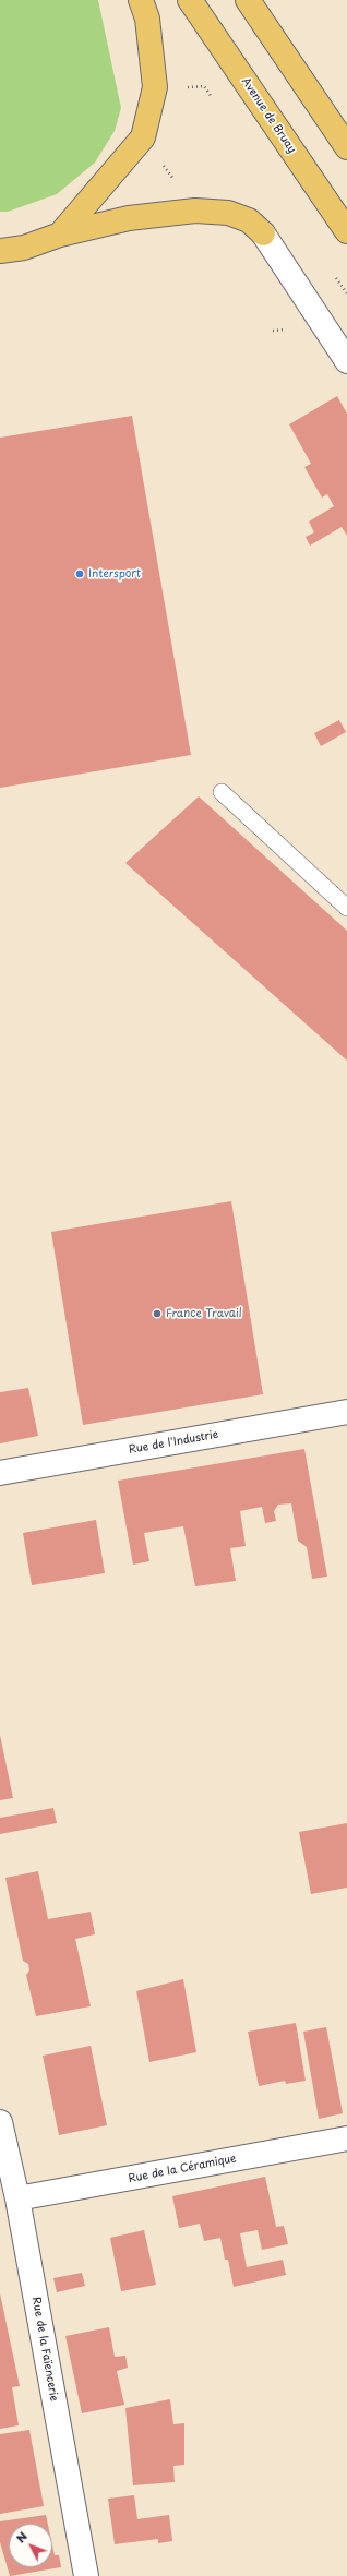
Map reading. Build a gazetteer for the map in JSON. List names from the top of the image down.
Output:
{
  "streets": {
    "main road": ["Avenue de Bruay"],
    "street": ["Rue de l'Industrie", "Rue de la Céramique", "Rue de la Faïencerie"]
  },
  "crossings": [
    ["Rue de la Céramique", "Rue de la Faïencerie"]
  ],
  "places": ["Intersport", "France Travail"],
  "north": "top left"
}
